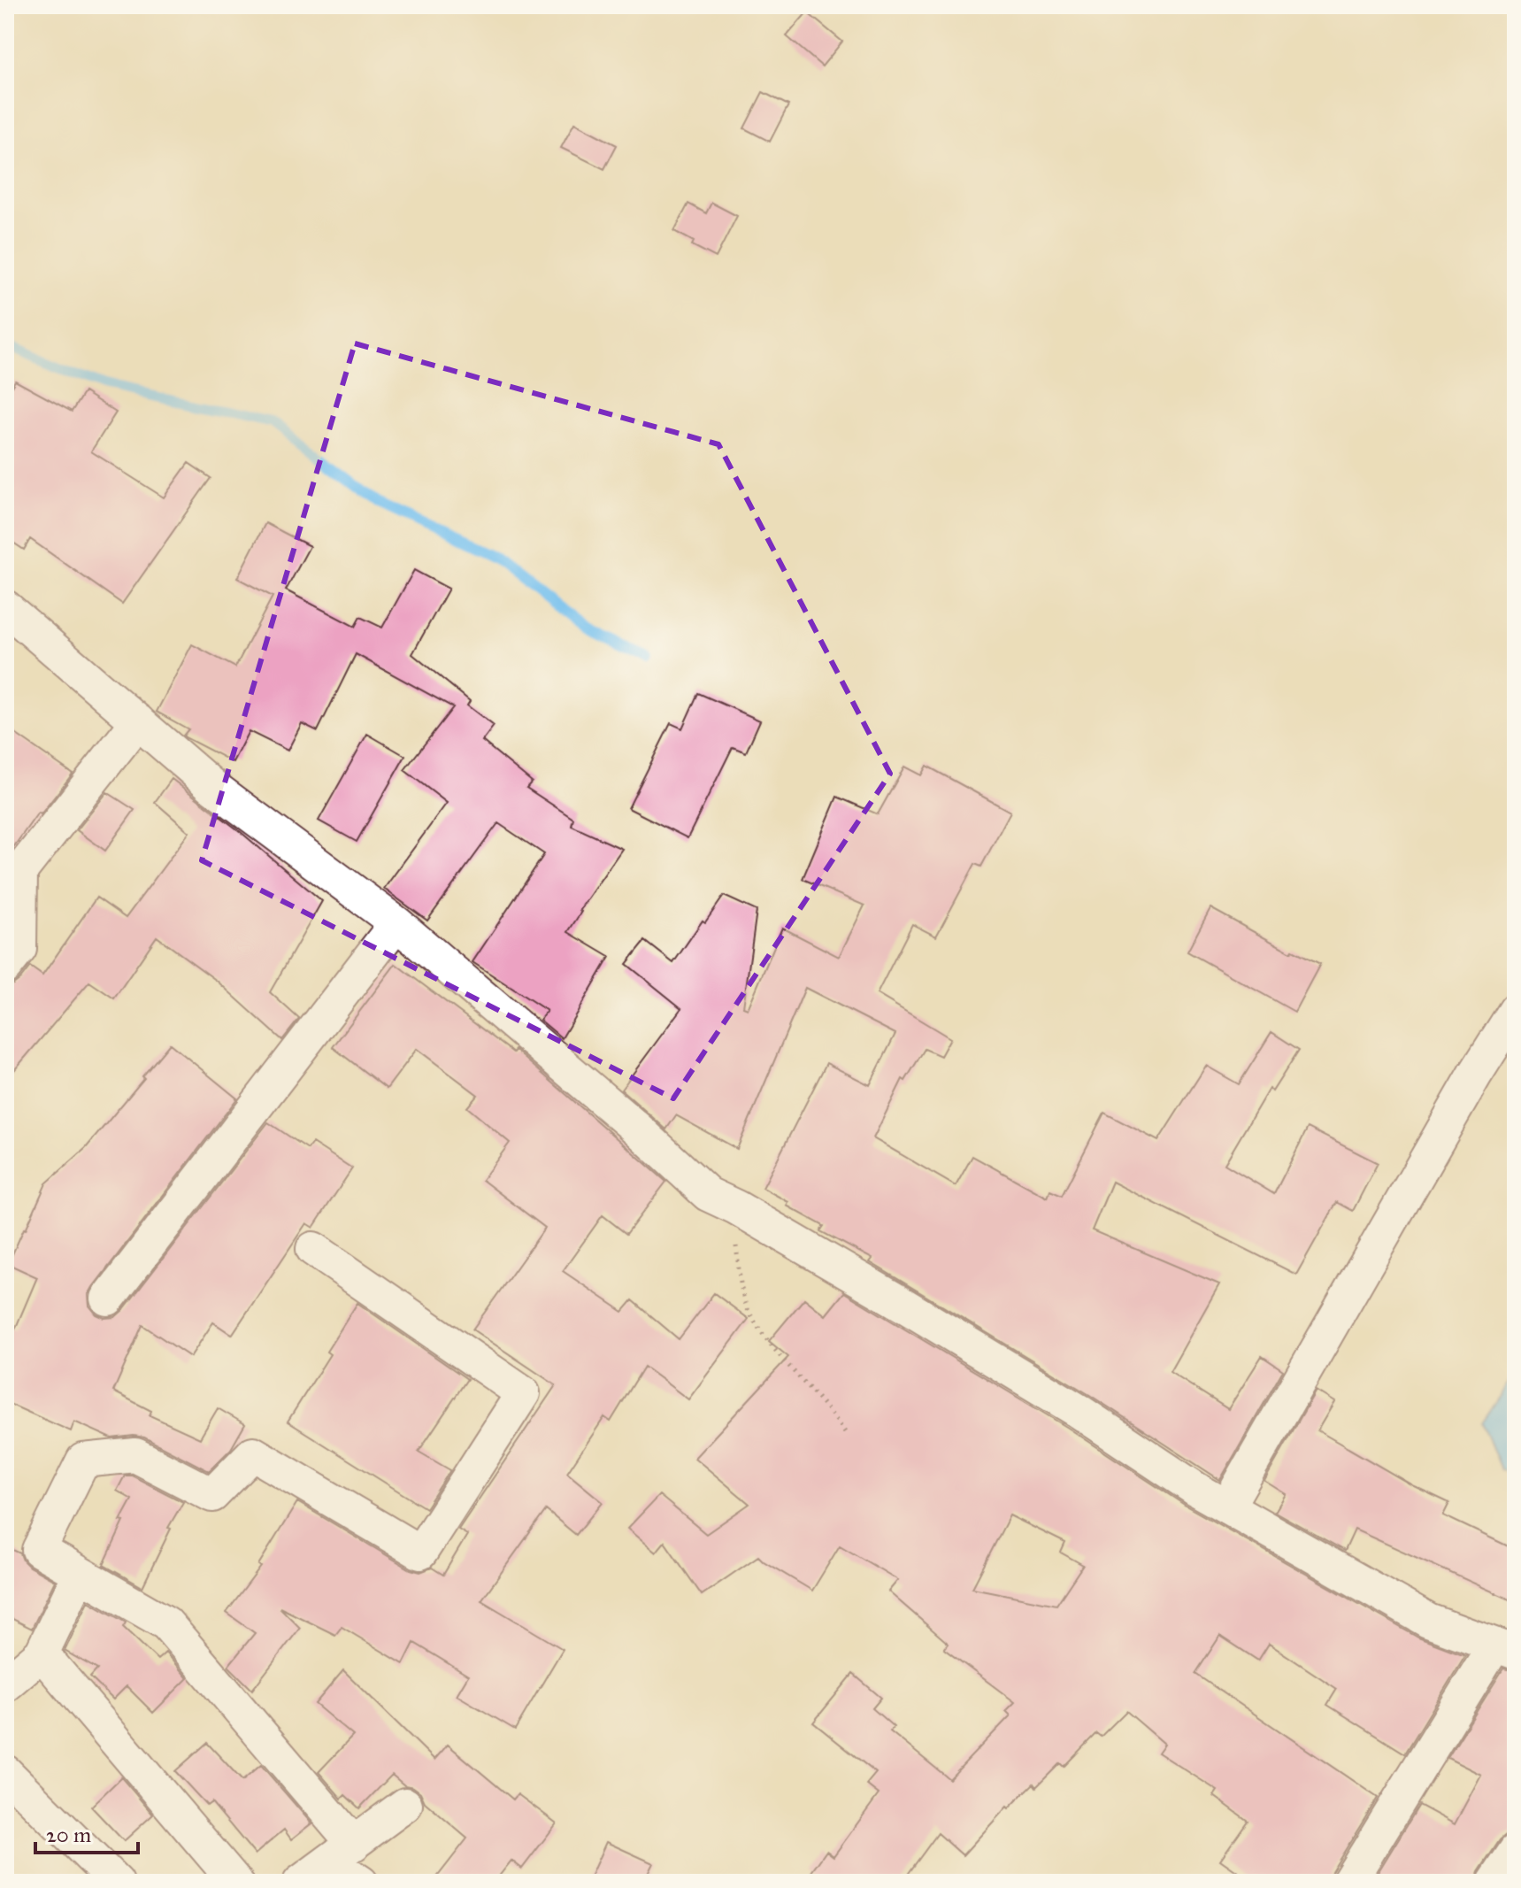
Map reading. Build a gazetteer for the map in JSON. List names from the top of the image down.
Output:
{
  "scale_bar": "20 m"
}
